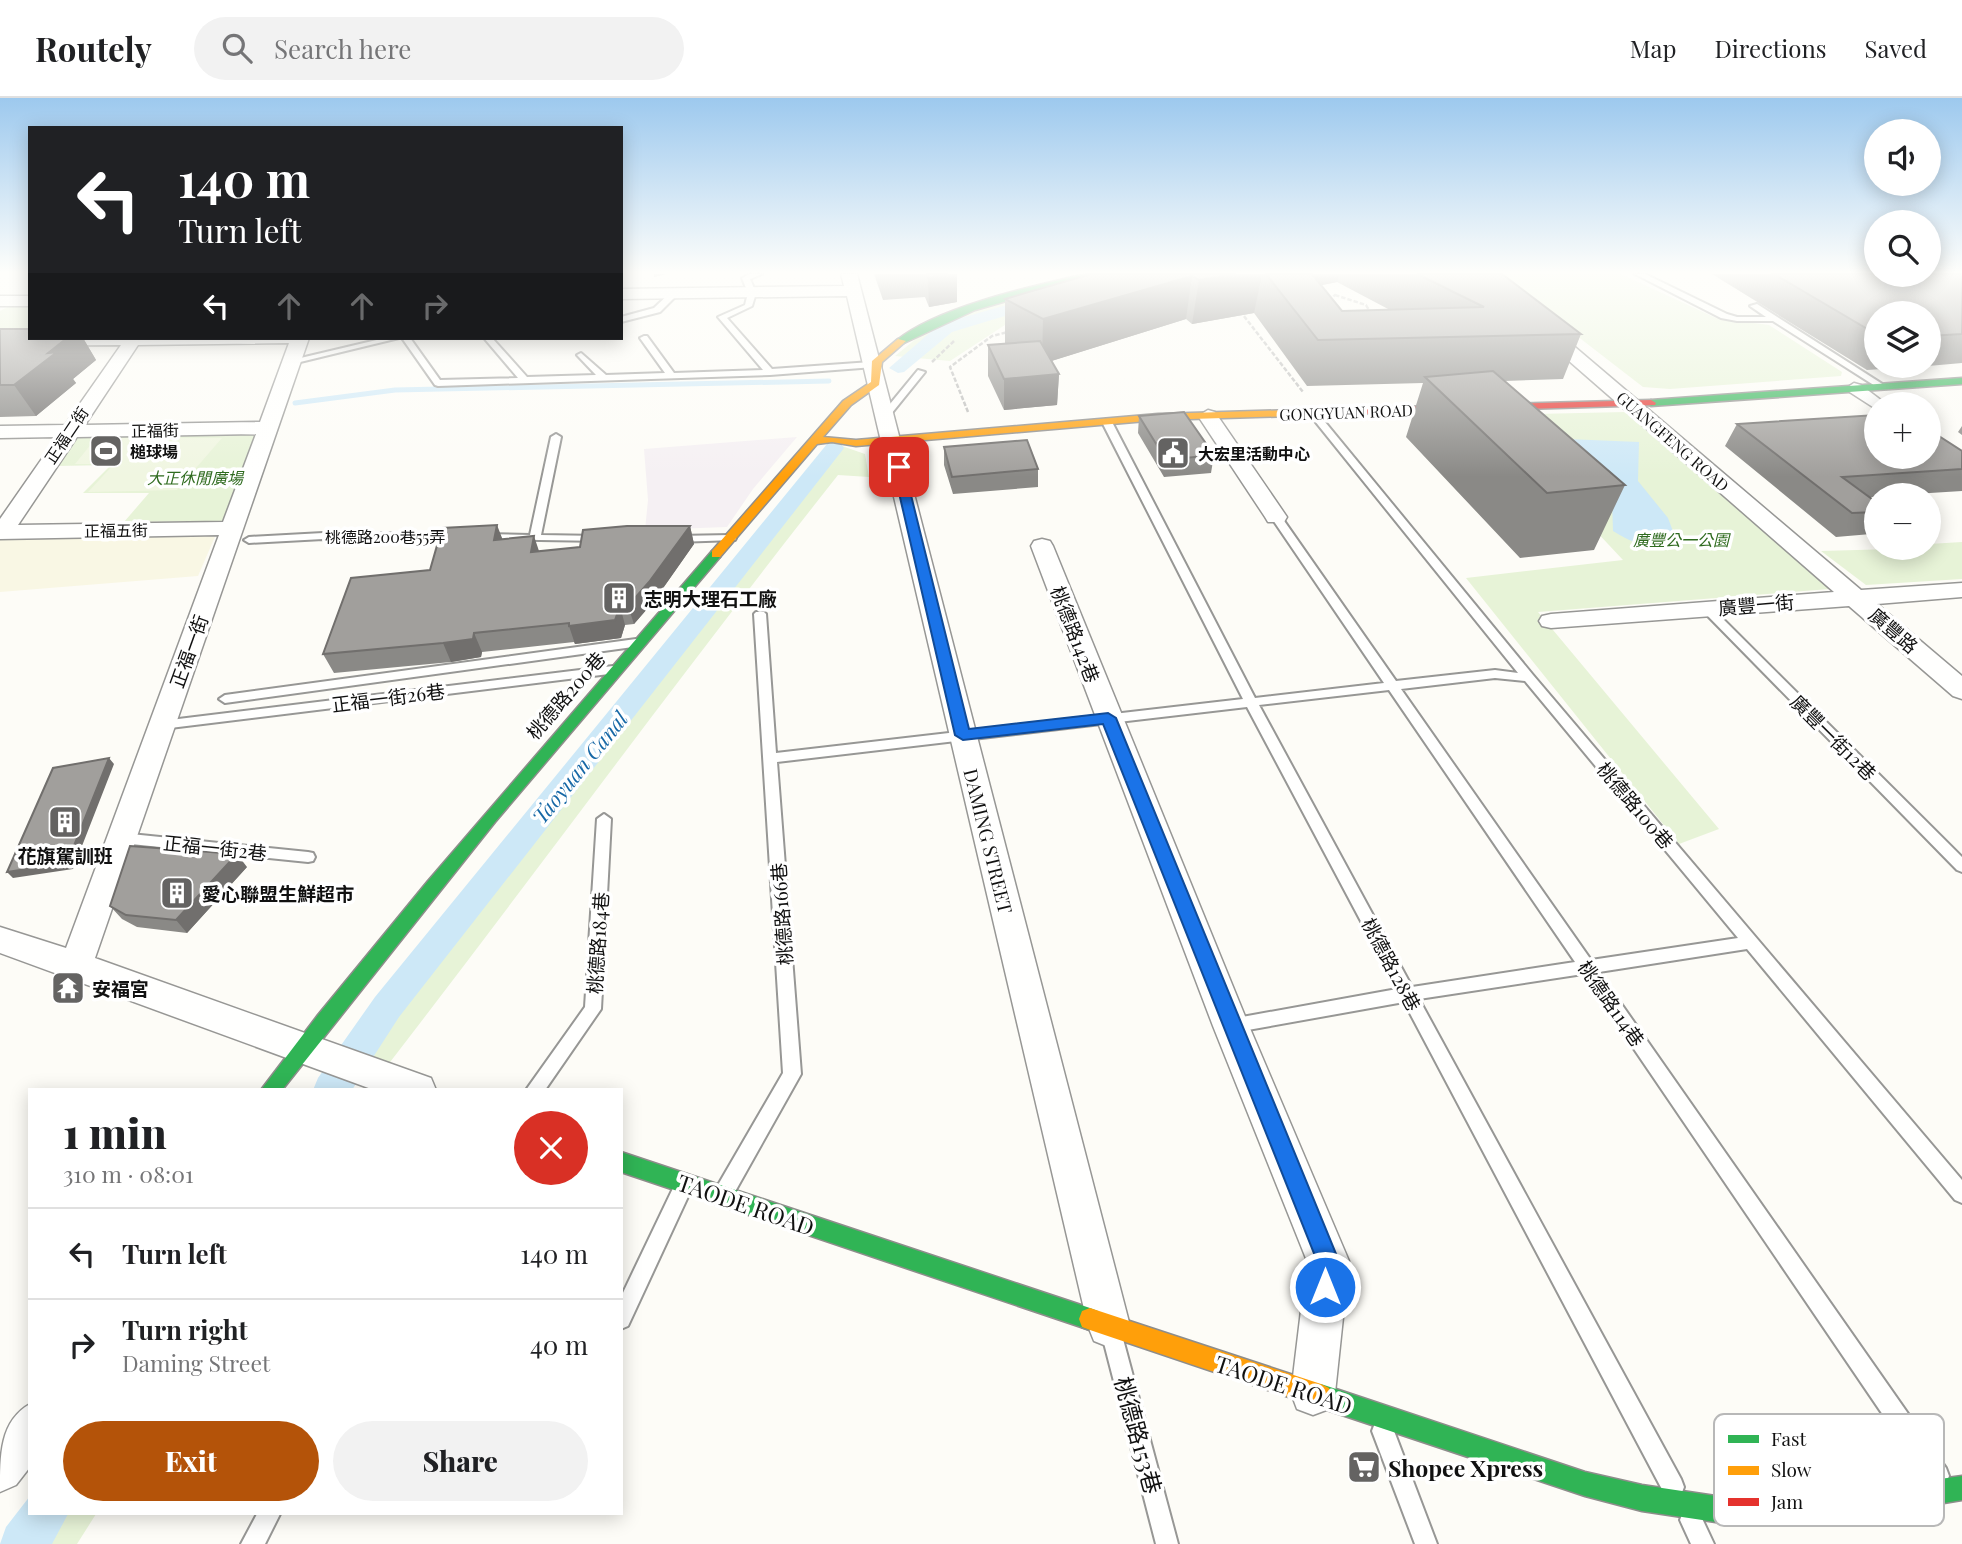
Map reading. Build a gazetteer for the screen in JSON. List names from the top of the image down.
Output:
{
  "streets": {
    "street": [
      "GONGYUAN ROAD",
      "正福街",
      "正福二街",
      "GUANGFENG ROAD",
      "正福五街",
      "廣豐一街",
      "廣豐路",
      "桃德路142巷",
      "正福一街",
      "桃德路200巷",
      "DAMING STREET",
      "TAODE ROAD"
    ],
    "lane": [
      "桃德路200巷55弄",
      "正福一街26巷",
      "廣豐一街12巷",
      "桃德路100巷",
      "正福一街2巷",
      "桃德路166巷",
      "桃德路184巷",
      "桃德路128巷",
      "桃德路114巷",
      "桃德路153巷"
    ]
  },
  "crossings": [
    ["GONGYUAN ROAD", "GUANGFENG ROAD"],
    ["GONGYUAN ROAD", "桃德路200巷"],
    ["GONGYUAN ROAD", "桃德路100巷"],
    ["GONGYUAN ROAD", "DAMING STREET"],
    ["GONGYUAN ROAD", "桃德路128巷"],
    ["正福街", "正福二街"],
    ["正福街", "正福一街"],
    ["正福二街", "正福五街"],
    ["GUANGFENG ROAD", "廣豐一街"],
    ["GUANGFENG ROAD", "廣豐路"],
    ["正福五街", "桃德路200巷55弄"],
    ["正福五街", "正福一街"],
    ["桃德路200巷55弄", "正福一街"],
    ["廣豐一街", "廣豐路"],
    ["廣豐一街", "廣豐一街12巷"],
    ["桃德路142巷", "TAODE ROAD"],
    ["正福一街", "正福一街26巷"],
    ["正福一街", "正福一街2巷"],
    ["桃德路200巷", "正福一街26巷"],
    ["桃德路200巷", "DAMING STREET"],
    ["DAMING STREET", "TAODE ROAD"],
    ["DAMING STREET", "桃德路153巷"],
    ["桃德路166巷", "TAODE ROAD"],
    ["桃德路128巷", "TAODE ROAD"],
    ["TAODE ROAD", "桃德路153巷"]
  ],
  "water": ["Taoyuan Canal"],
  "parks": ["大正休閒廣場", "廣豐公一公園"],
  "places": {
    "sports": ["槌球場"],
    "public building": ["大宏里活動中心"],
    "building": ["志明大理石工廠", "花旗駕訓班", "愛心聯盟生鮮超市"],
    "temple": ["安福宮"],
    "supermarket": ["Shopee Xpress"]
  },
  "legend": ["Fast", "Slow", "Jam"],
  "page": {
    "header": "Routely",
    "search": "Search here",
    "nav": ["Map", "Directions", "Saved"],
    "map_buttons": ["+", "−"],
    "turn": ["140 m", "Turn left"],
    "heading": ["1 min", "310 m · 08:01"],
    "list": [
      {
        "name": "Turn left",
        "value": "140 m"
      },
      {
        "name": "Turn right",
        "note": "Daming Street",
        "value": "40 m"
      }
    ],
    "buttons": ["Exit", "Share"]
  }
}
